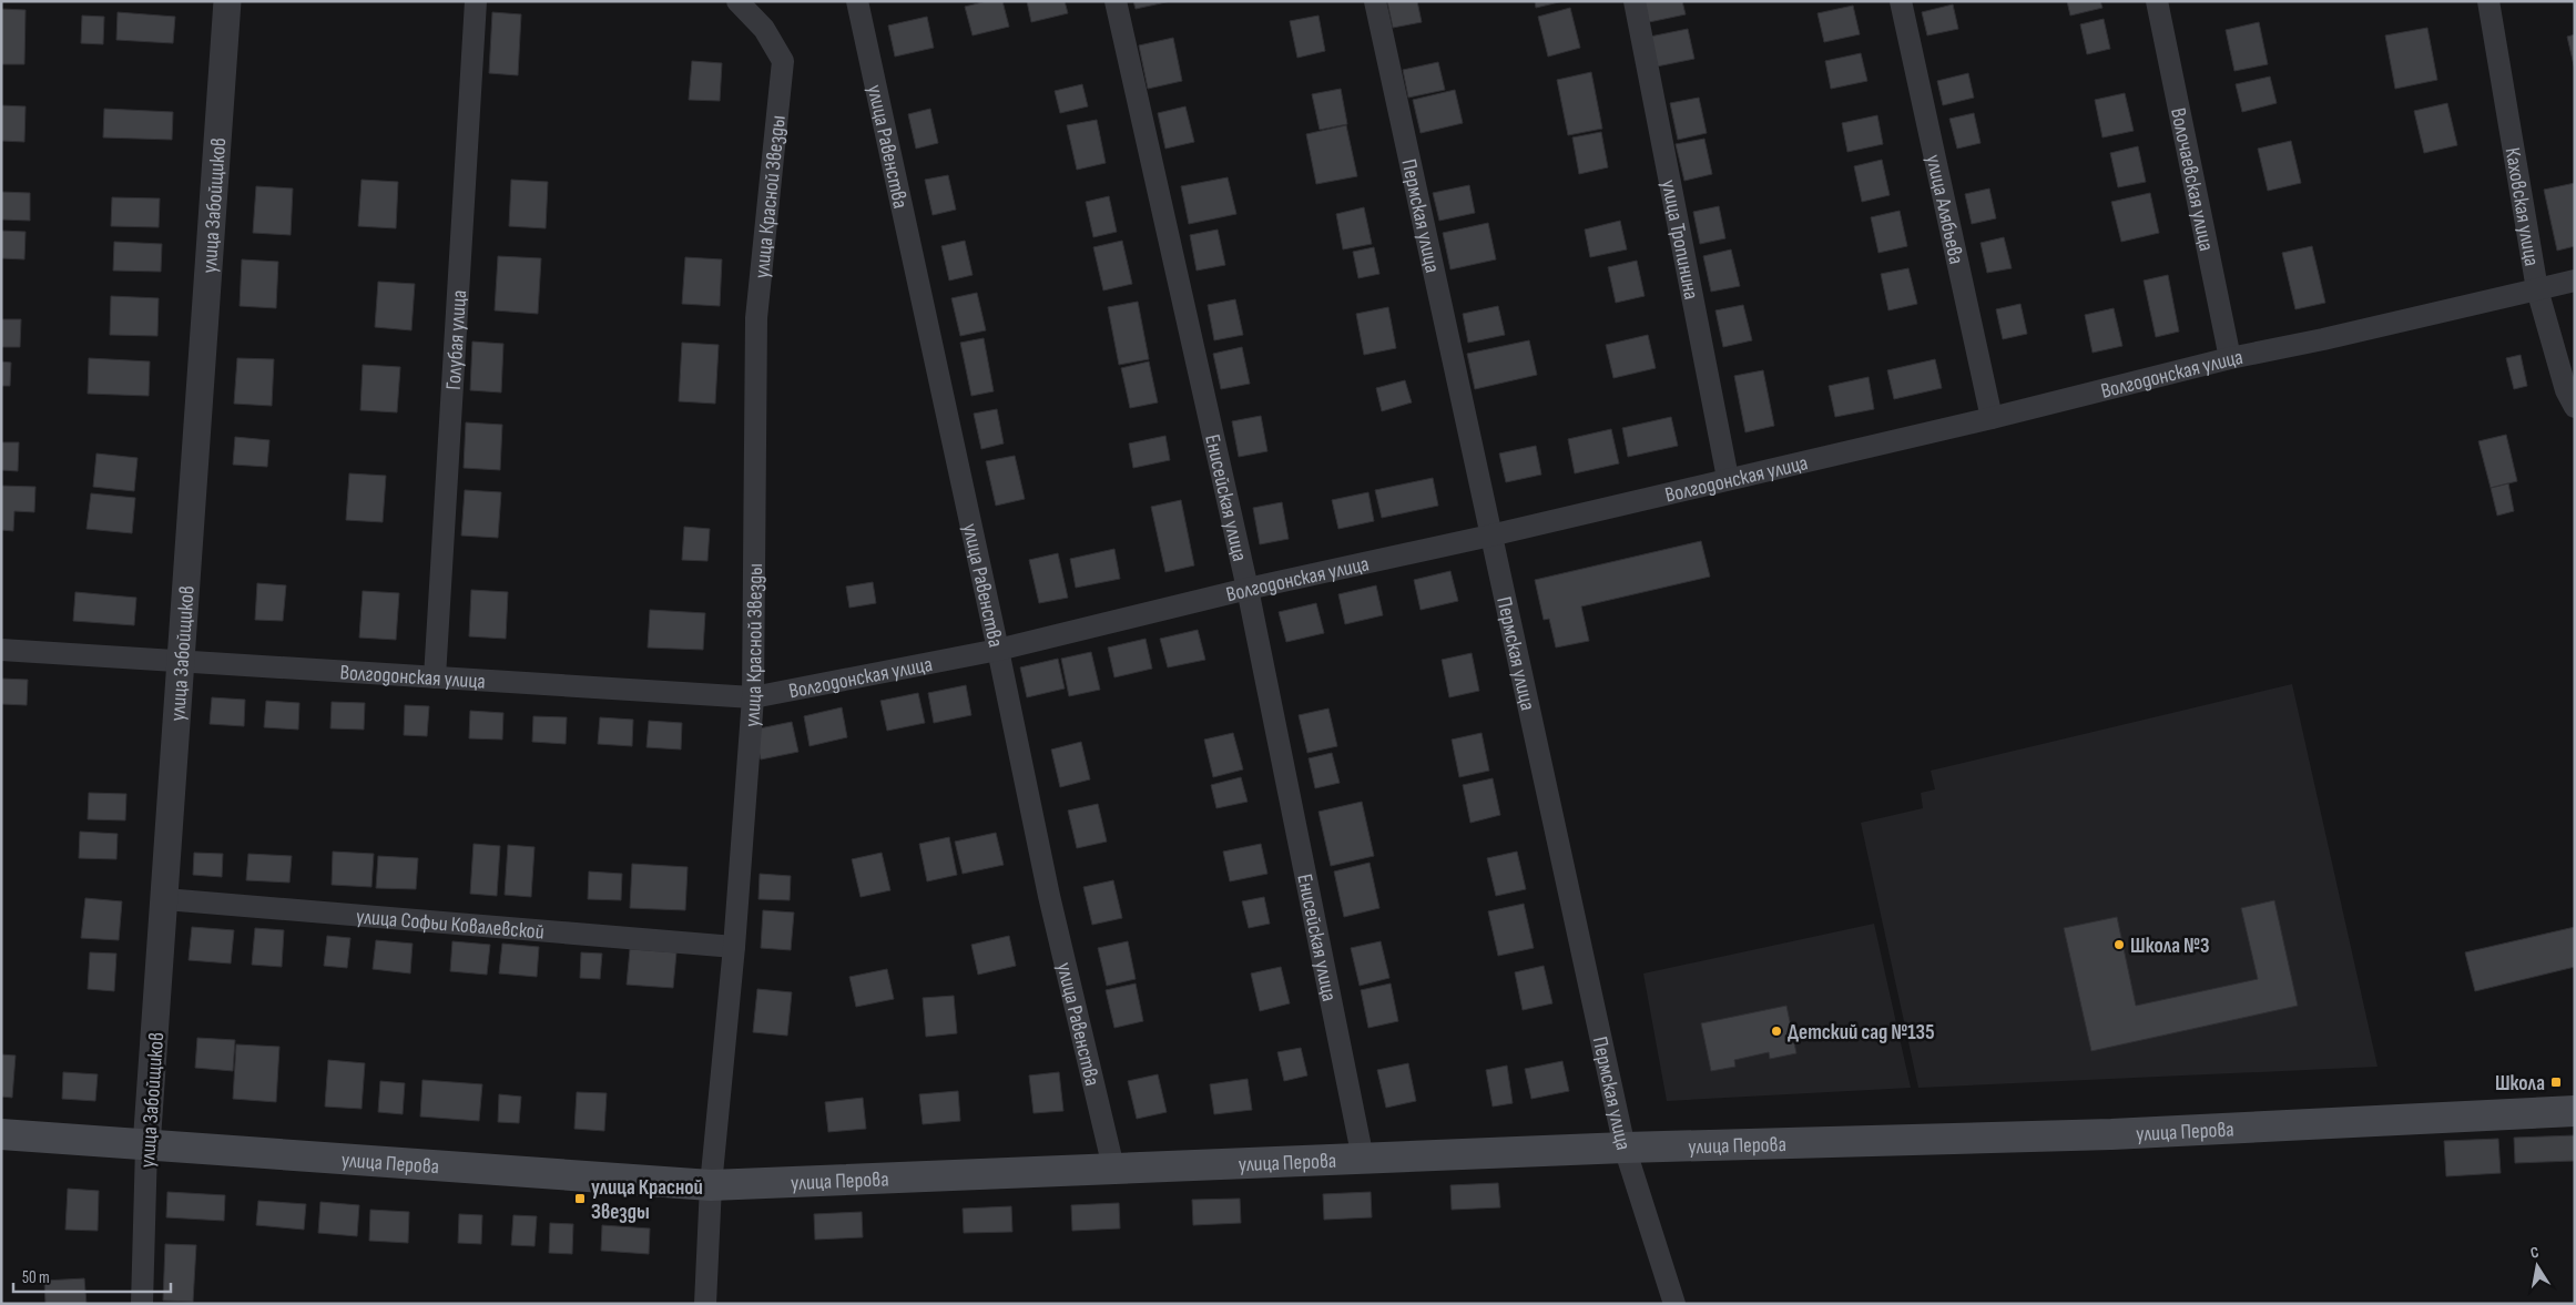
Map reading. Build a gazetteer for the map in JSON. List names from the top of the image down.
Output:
{
  "streets": {
    "main road": ["улица Перова"],
    "street": [
      "улица Равенства",
      "Волочаевская улица",
      "улица Красной Звезды",
      "улица Забойщиков",
      "Каховская улица",
      "улица Алябьева",
      "Пермская улица",
      "улица Тропинина",
      "Голубая улица",
      "Волгодонская улица",
      "Енисейская улица",
      "улица Софьи Ковалевской"
    ]
  },
  "crossings": [
    ["улица Равенства", "Волгодонская улица"],
    ["улица Равенства", "улица Перова"],
    ["Волочаевская улица", "Волгодонская улица"],
    ["улица Красной Звезды", "Волгодонская улица"],
    ["улица Красной Звезды", "улица Софьи Ковалевской"],
    ["улица Красной Звезды", "улица Перова"],
    ["улица Забойщиков", "Волгодонская улица"],
    ["улица Забойщиков", "улица Софьи Ковалевской"],
    ["улица Забойщиков", "улица Перова"],
    ["Каховская улица", "Волгодонская улица"],
    ["улица Алябьева", "Волгодонская улица"],
    ["Пермская улица", "Волгодонская улица"],
    ["Пермская улица", "улица Перова"],
    ["улица Тропинина", "Волгодонская улица"],
    ["Голубая улица", "Волгодонская улица"],
    ["Волгодонская улица", "Енисейская улица"],
    ["Енисейская улица", "улица Перова"]
  ],
  "places": {
    "other": ["Школа №3", "Детский сад №135"],
    "transit": ["Школа", "улица Красной Звезды"]
  },
  "scale_bar": "50 m",
  "north": "top"
}
